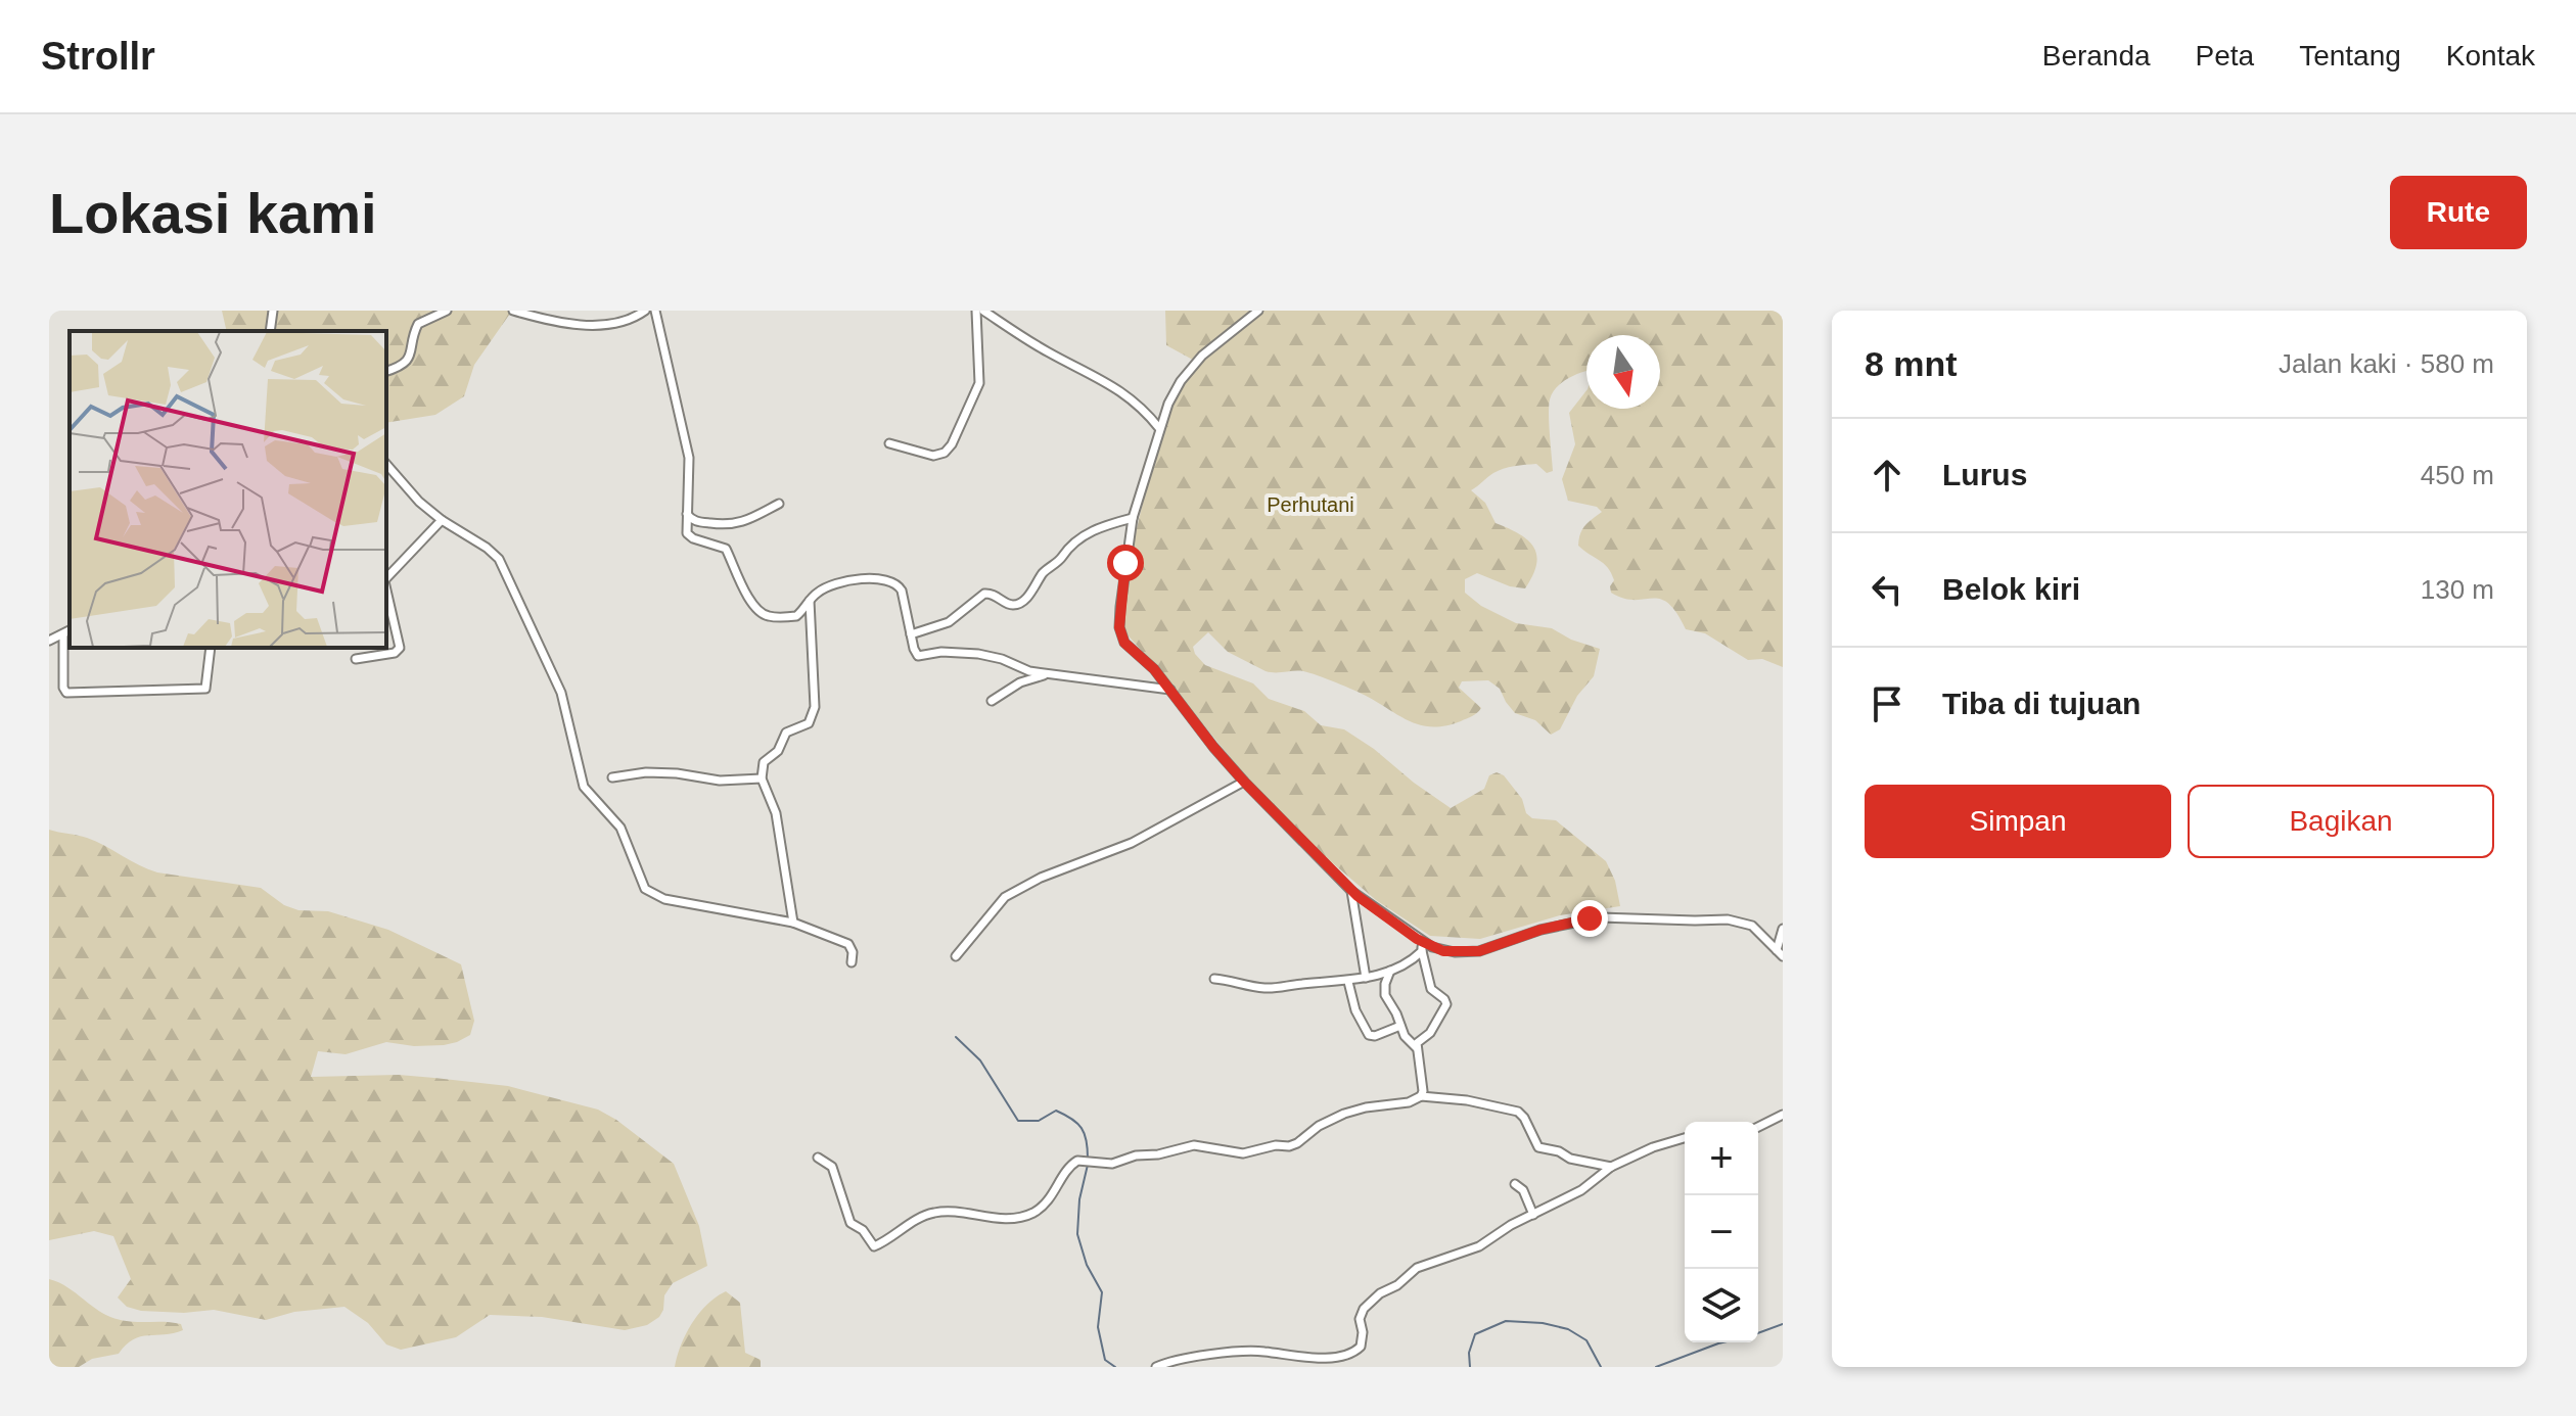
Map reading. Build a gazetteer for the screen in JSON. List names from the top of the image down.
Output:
{
  "parks": ["Perhutani"],
  "north": "bottom",
  "page": {
    "header": "Strollr",
    "nav": [
      "Beranda",
      "Peta",
      "Tentang",
      "Kontak"
    ],
    "buttons": [
      "Rute",
      ["Simpan", "Bagikan"]
    ],
    "title": "Lokasi kami",
    "heading": ["8 mnt", "Jalan kaki · 580 m"],
    "list": [
      ["Lurus", "450 m"],
      ["Belok kiri", "130 m"],
      "Tiba di tujuan"
    ],
    "map_buttons": ["+", "−"]
  }
}
